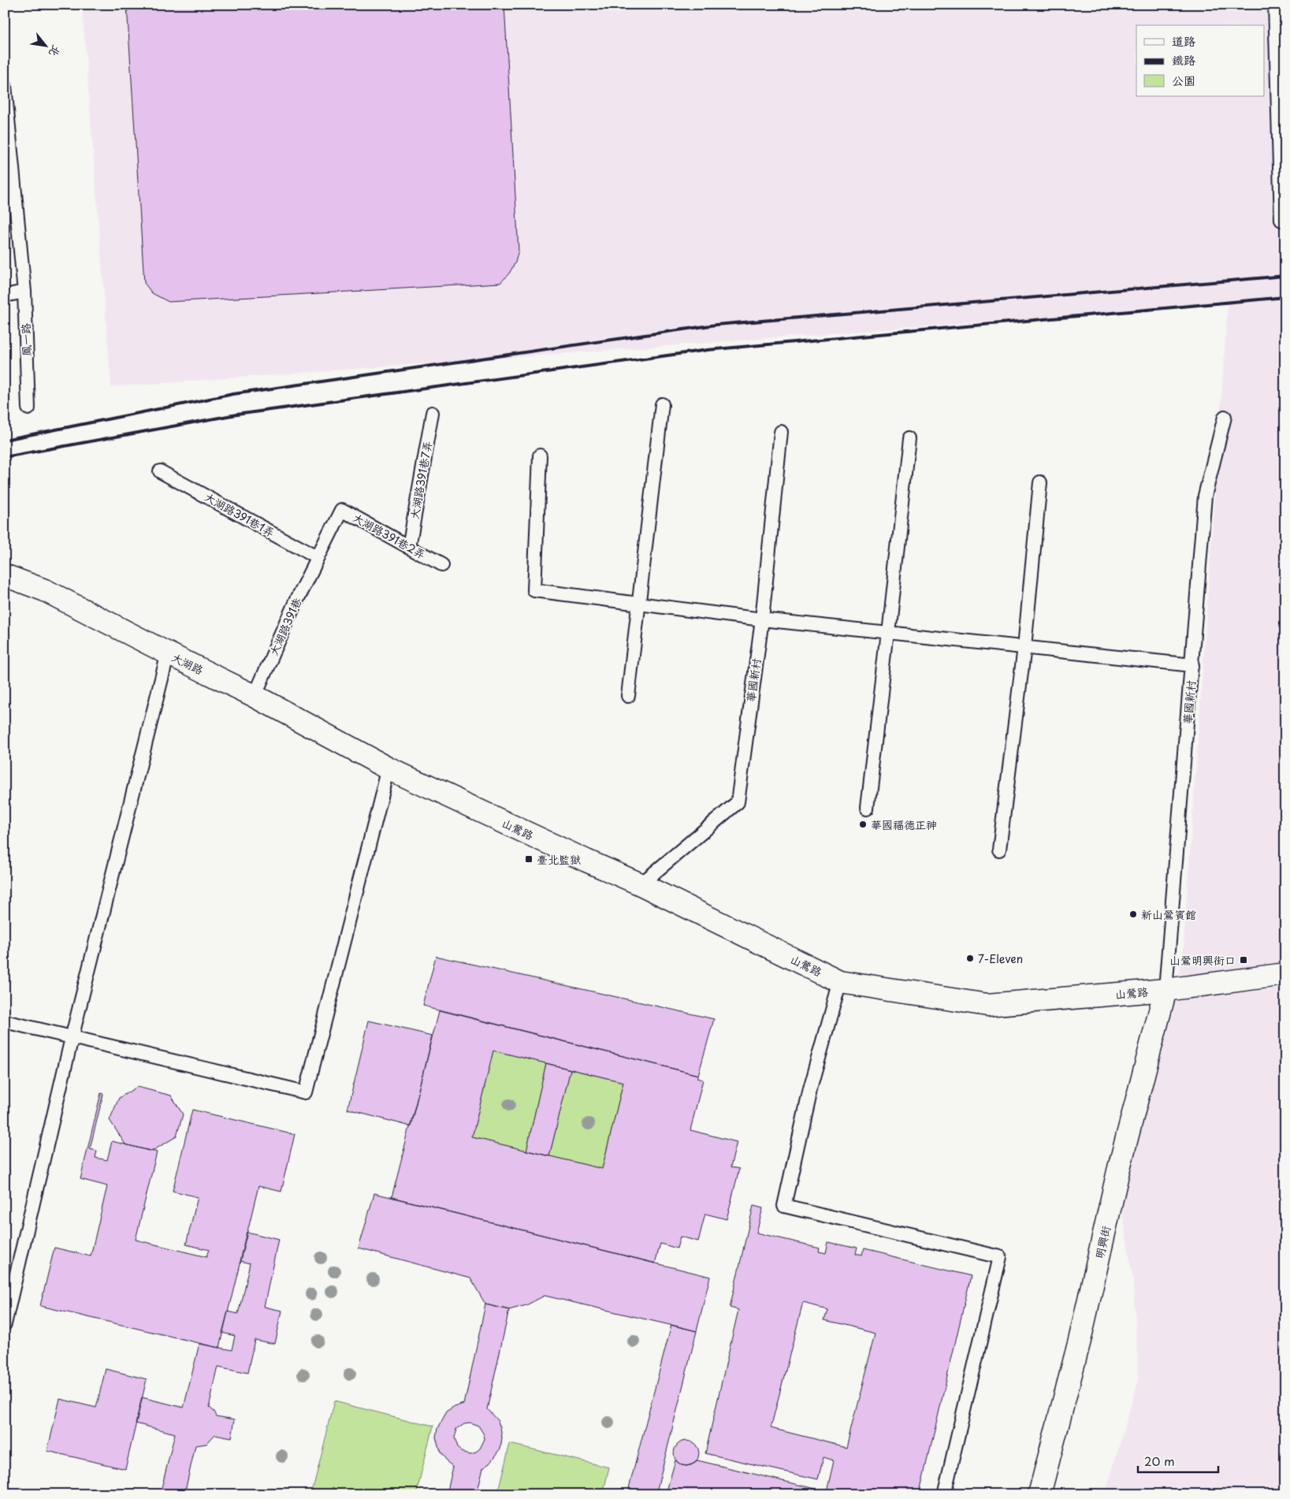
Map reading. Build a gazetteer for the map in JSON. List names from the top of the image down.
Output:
{
  "streets": {
    "street": ["大湖路", "山鶯路", "明興街"],
    "lane": [
      "鳳一路",
      "大湖路391巷7弄",
      "大湖路391巷1弄",
      "大湖路391巷2弄",
      "大湖路391巷",
      "華國新村"
    ]
  },
  "crossings": [
    ["大湖路391巷7弄", "大湖路391巷2弄"],
    ["大湖路391巷1弄", "大湖路391巷2弄"],
    ["大湖路391巷1弄", "大湖路391巷"],
    ["大湖路391巷2弄", "大湖路391巷"],
    ["大湖路391巷", "大湖路"],
    ["大湖路", "山鶯路"],
    ["華國新村", "山鶯路"],
    ["華國新村", "明興街"],
    ["山鶯路", "明興街"]
  ],
  "places": {
    "other": ["華國福德正神", "新山鶯賓館", "7-Eleven"],
    "transit": ["臺北監獄", "山鶯明興街口"]
  },
  "legend": ["道路", "鐵路", "公園"],
  "scale_bar": "20 m",
  "north": "bottom right"
}
